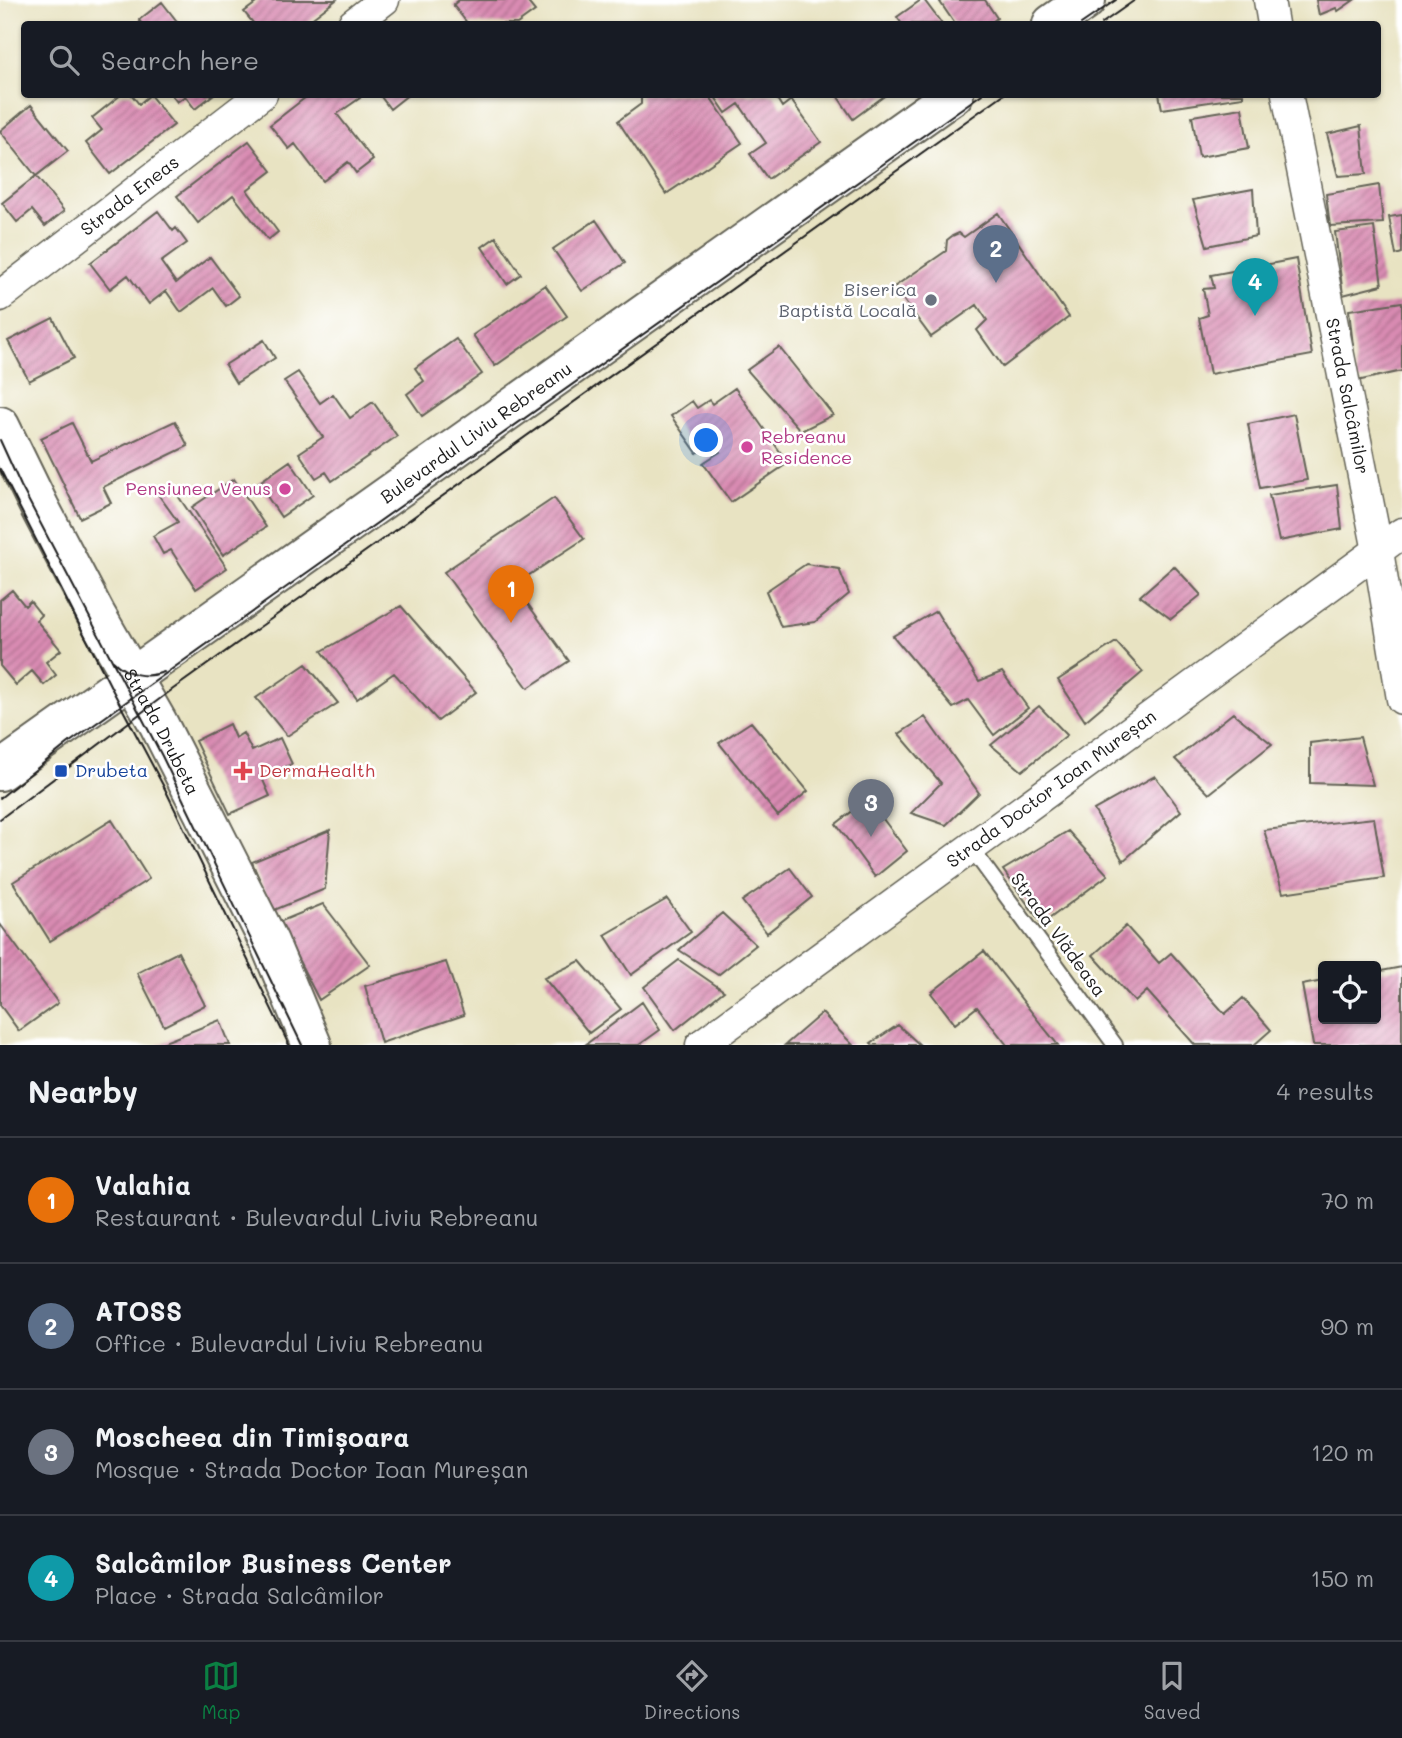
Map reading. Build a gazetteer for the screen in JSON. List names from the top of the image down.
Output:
{
  "streets": {
    "main road": ["Bulevardul Liviu Rebreanu", "Strada Drubeta"],
    "street": ["Strada Eneas", "Strada Salcâmilor", "Strada Doctor Ioan Mureșan"],
    "lane": ["Strada Vlădeasa"]
  },
  "crossings": [
    ["Strada Salcâmilor", "Strada Doctor Ioan Mureșan"],
    ["Bulevardul Liviu Rebreanu", "Strada Drubeta"],
    ["Strada Doctor Ioan Mureșan", "Strada Vlădeasa"]
  ],
  "places": {
    "other": ["Biserica Baptistă Locală", "Rebreanu Residence", "Pensiunea Venus"],
    "transit": ["Drubeta"],
    "health": ["DermaHealth"]
  },
  "page": {
    "search": "Search here",
    "pins": [
      "2",
      "4",
      "1",
      "3"
    ],
    "heading": ["Nearby", "4 results"],
    "list": [
      {
        "mark": "1",
        "name": "Valahia",
        "note": "Restaurant · Bulevardul Liviu Rebreanu",
        "value": "70 m"
      },
      {
        "mark": "2",
        "name": "ATOSS",
        "note": "Office · Bulevardul Liviu Rebreanu",
        "value": "90 m"
      },
      {
        "mark": "3",
        "name": "Moscheea din Timișoara",
        "note": "Mosque · Strada Doctor Ioan Mureșan",
        "value": "120 m"
      },
      {
        "mark": "4",
        "name": "Salcâmilor Business Center",
        "note": "Place · Strada Salcâmilor",
        "value": "150 m"
      }
    ],
    "nav": ["Map", "Directions", "Saved"]
  }
}
